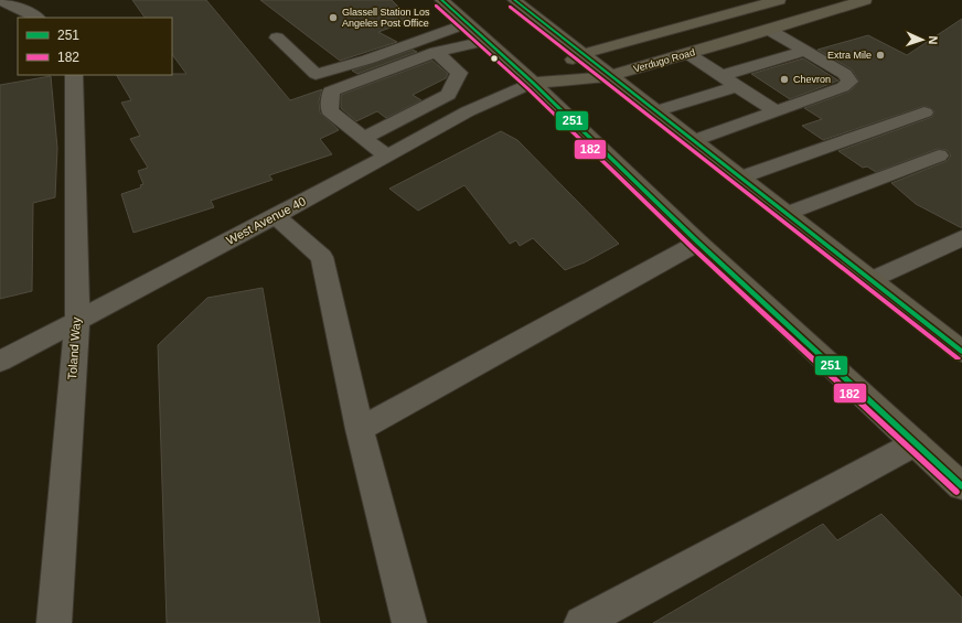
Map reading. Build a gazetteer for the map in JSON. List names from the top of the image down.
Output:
{
  "streets": {
    "main road": ["Verdugo Road"],
    "street": ["West Avenue 40", "Toland Way"]
  },
  "crossings": [
    ["Verdugo Road", "West Avenue 40"],
    ["West Avenue 40", "Toland Way"]
  ],
  "places": ["Glassell Station Los Angeles Post Office", "Extra Mile", "Chevron"],
  "lines": ["transit line 251", "transit line 182"],
  "legend": ["251", "182"],
  "north": "right"
}
